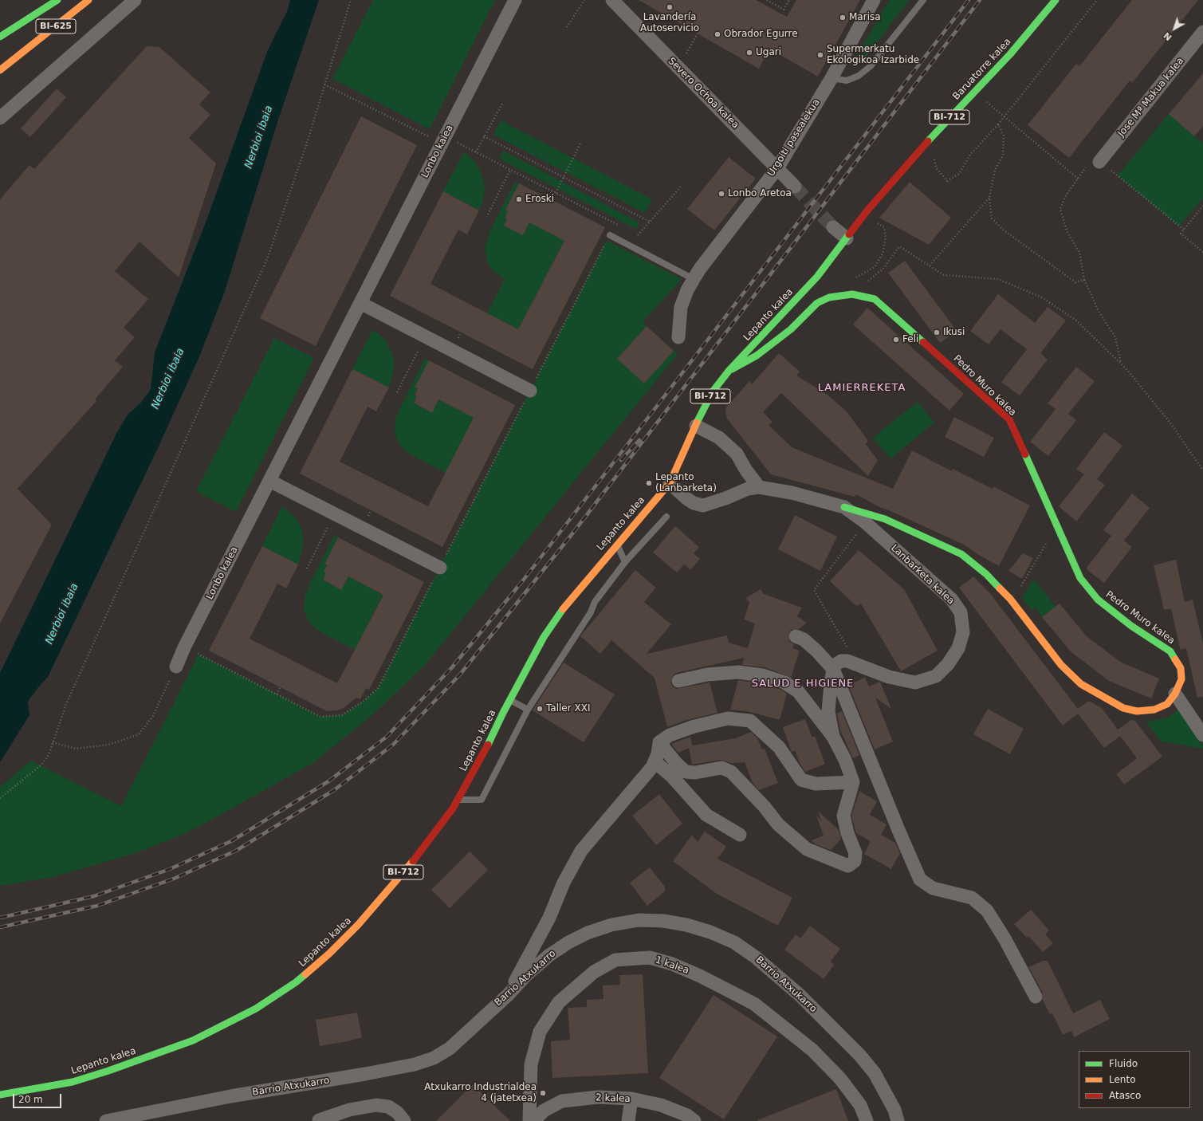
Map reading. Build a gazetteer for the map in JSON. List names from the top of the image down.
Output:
{
  "streets": {
    "main road": [
      "BI-625",
      "Baruatorre kalea",
      "BI-712",
      "Lepanto kalea",
      "Pedro Muro kalea"
    ],
    "street": [
      "Severo Ochoa kalea",
      "Jose Mª Makua kalea",
      "Urgoiti pasealekua",
      "Lonbo kalea",
      "Lanbarketa kalea",
      "1 kalea",
      "Barrio Atxukarro",
      "2 kalea"
    ]
  },
  "crossings": [
    ["Baruatorre kalea", "Lepanto kalea"],
    ["Severo Ochoa kalea", "Urgoiti pasealekua"],
    ["Lepanto kalea", "Pedro Muro kalea"],
    ["Lepanto kalea", "Lanbarketa kalea"],
    ["Pedro Muro kalea", "Lanbarketa kalea"]
  ],
  "districts": ["LAMIERREKETA", "SALUD E HIGIENE"],
  "water": ["Nerbioi ibaia"],
  "places": [
    "Lavandería Autoservicio",
    "Marisa",
    "Obrador Egurre",
    "Ugari",
    "Supermerkatu Ekologikoa Izarbide",
    "Lonbo Aretoa",
    "Eroski",
    "Ikusi",
    "Feli",
    "Lepanto (Lanbarketa)",
    "Taller XXI",
    "Atxukarro Industrialdea 4 (jatetxea)"
  ],
  "legend": ["Fluido", "Lento", "Atasco"],
  "scale_bar": "20 m",
  "north": "bottom left"
}
